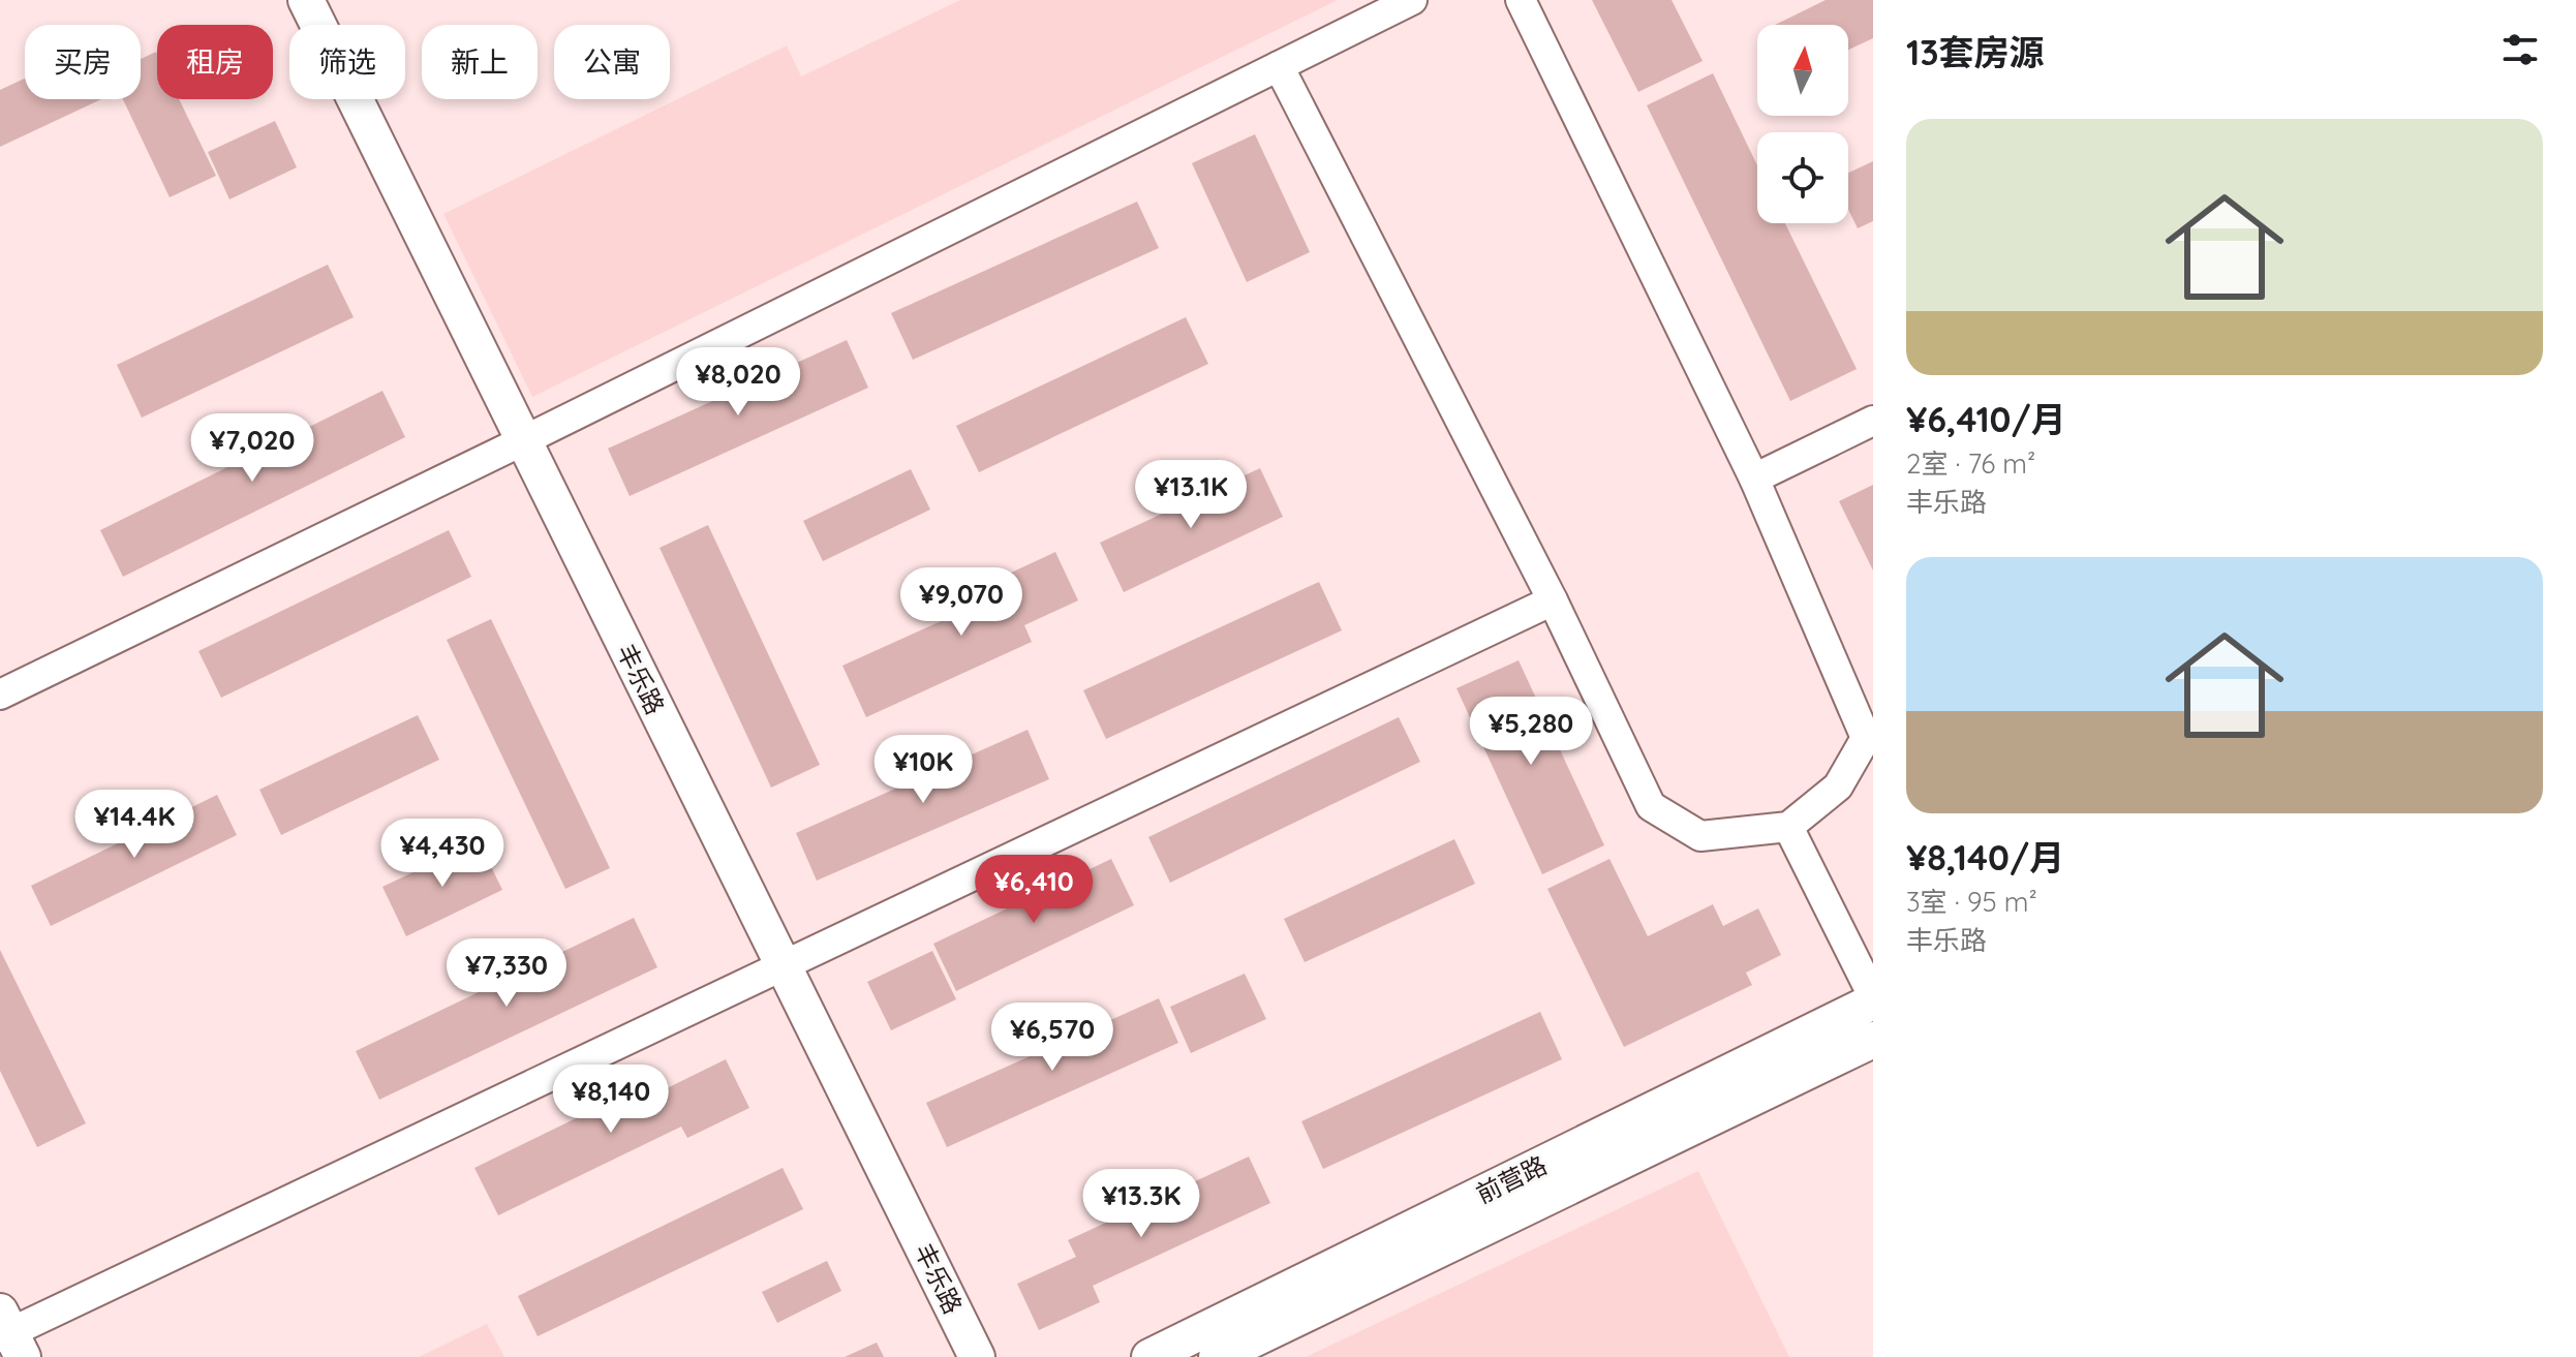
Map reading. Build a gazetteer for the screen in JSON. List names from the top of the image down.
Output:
{
  "streets": {
    "street": ["丰乐路", "前营路"]
  },
  "north": "top",
  "page": {
    "heading": "13套房源",
    "chip": [
      "买房",
      "租房",
      "筛选",
      "新上",
      "公寓"
    ],
    "list": [
      {
        "name": "¥6,410/月",
        "note": "2室 · 76 m² · 丰乐路"
      },
      {
        "name": "¥8,140/月",
        "note": "3室 · 95 m² · 丰乐路"
      }
    ],
    "price": [
      "¥8,020",
      "¥7,020",
      "¥13.1K",
      "¥9,070",
      "¥5,280",
      "¥10K",
      "¥14.4K",
      "¥4,430",
      "¥6,410",
      "¥7,330",
      "¥6,570",
      "¥8,140",
      "¥13.3K"
    ]
  }
}
